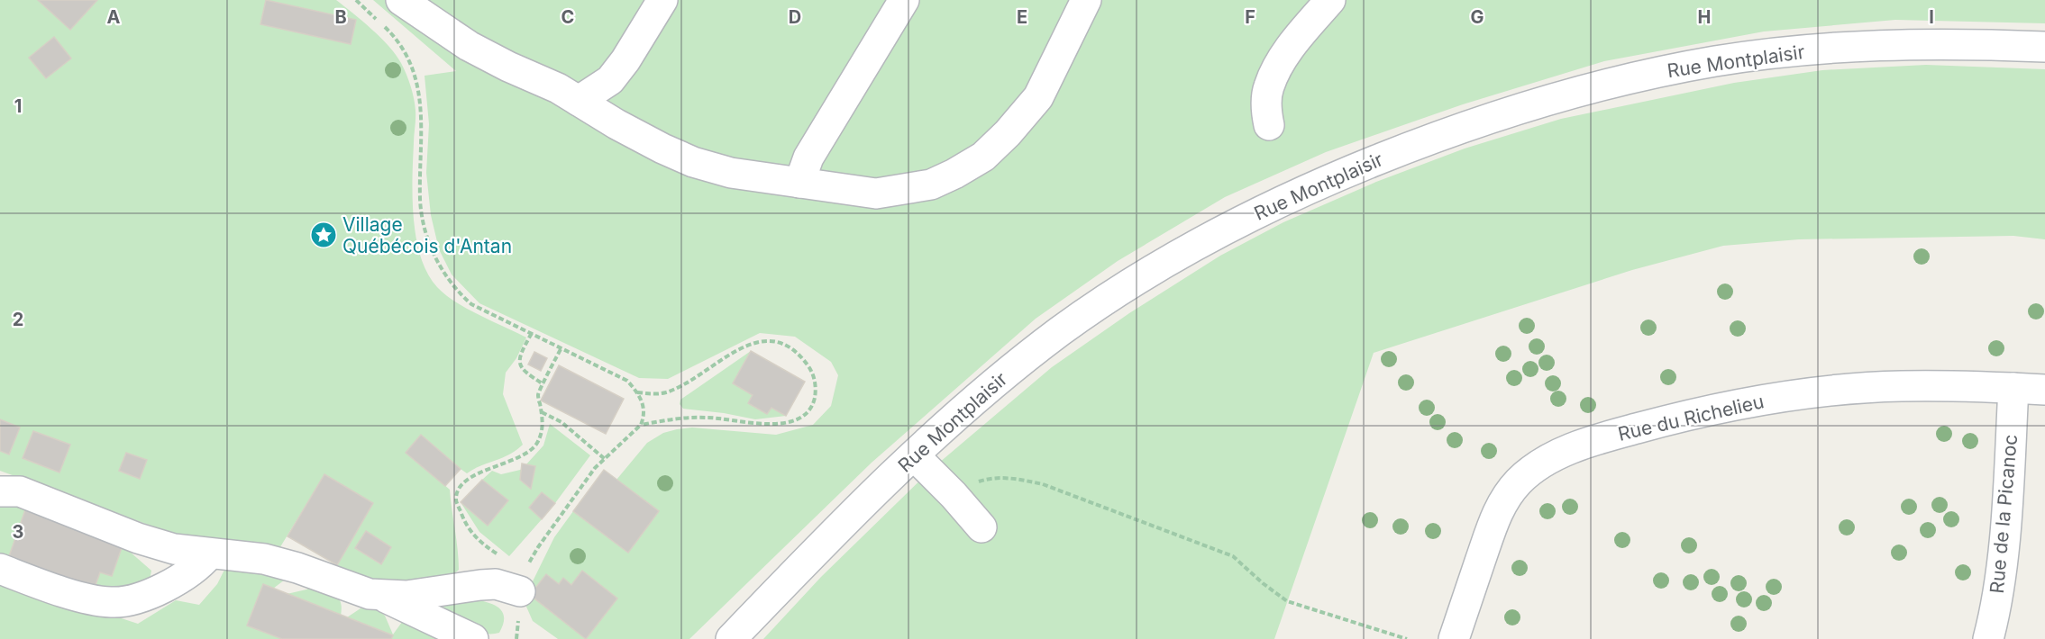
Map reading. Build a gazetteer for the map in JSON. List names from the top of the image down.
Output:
{
  "streets": {
    "street": ["Rue Montplaisir", "Rue du Richelieu", "Rue de la Picanoc"]
  },
  "crossings": [
    ["Rue du Richelieu", "Rue de la Picanoc"]
  ],
  "places": {
    "place": ["Village Québécois d'Antan"]
  },
  "grid": {
    "columns": [
      "A",
      "B",
      "C",
      "D",
      "E",
      "F",
      "G",
      "H",
      "I"
    ],
    "rows": ["1", "2", "3"]
  }
}
